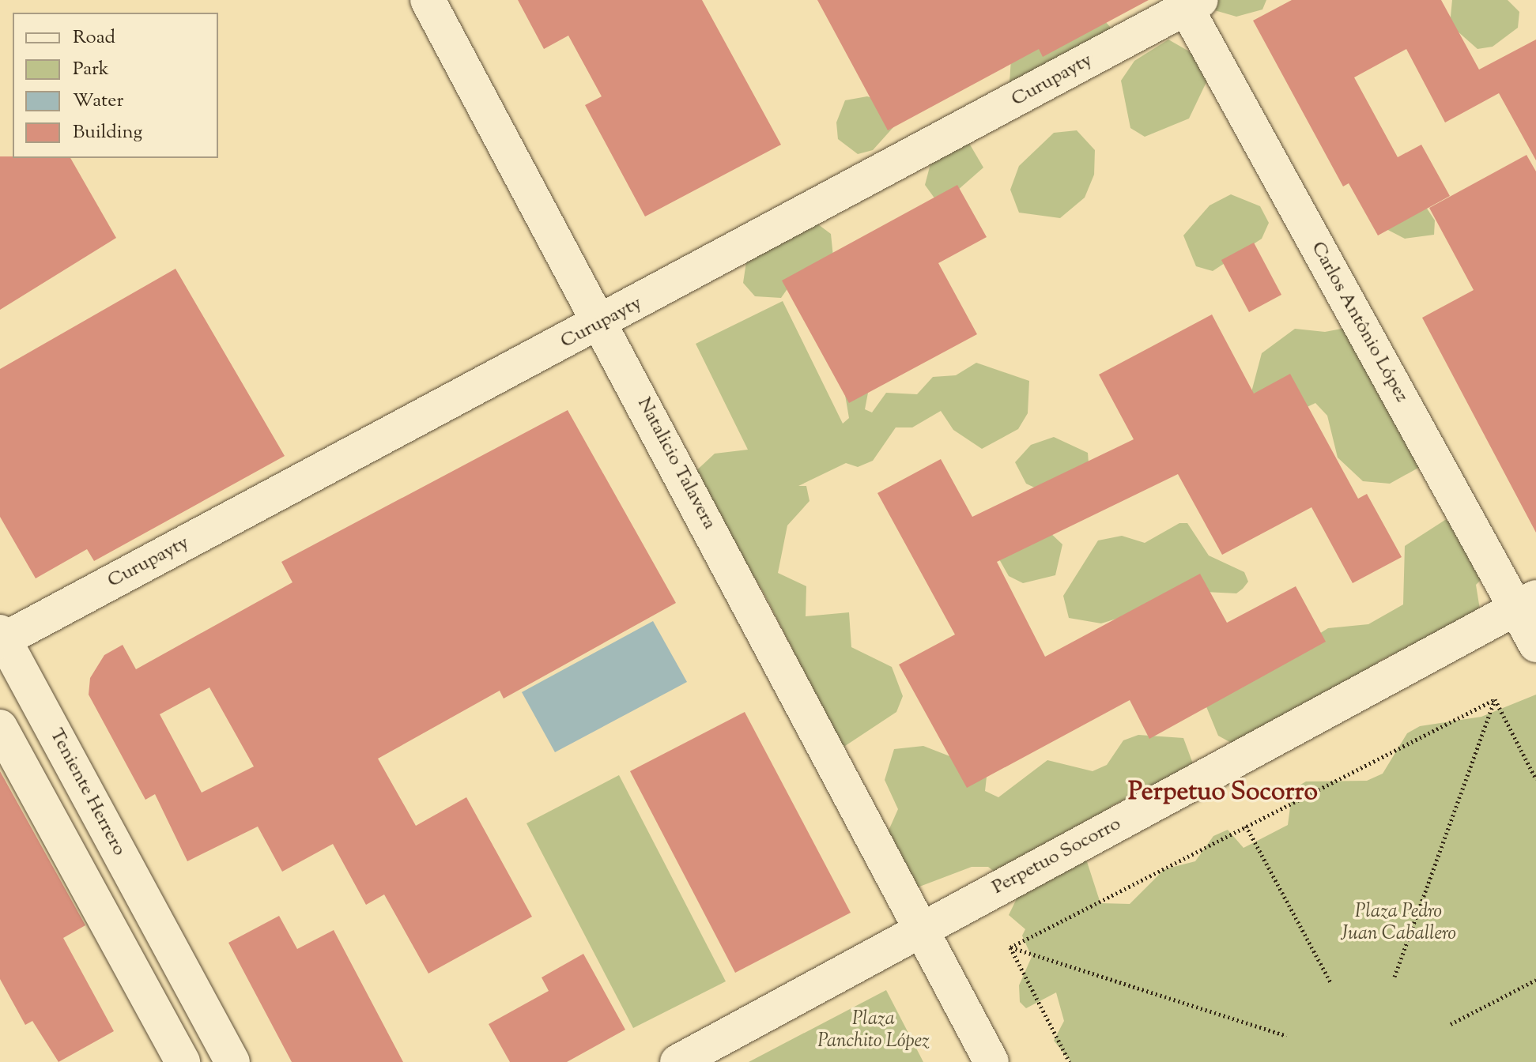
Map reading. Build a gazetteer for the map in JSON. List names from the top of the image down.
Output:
{
  "streets": {
    "street": [
      "Curupayty",
      "Carlos Antônio López",
      "Natalicio Talavera",
      "Teniente Herrero",
      "Perpetuo Socorro"
    ]
  },
  "crossings": [
    ["Curupayty", "Carlos Antônio López"],
    ["Curupayty", "Natalicio Talavera"],
    ["Curupayty", "Teniente Herrero"],
    ["Carlos Antônio López", "Perpetuo Socorro"],
    ["Natalicio Talavera", "Perpetuo Socorro"]
  ],
  "districts": ["Perpetuo Socorro"],
  "parks": ["Plaza Pedro Juan Caballero", "Plaza Panchito López"],
  "legend": [
    "Road",
    "Park",
    "Water",
    "Building"
  ]
}
